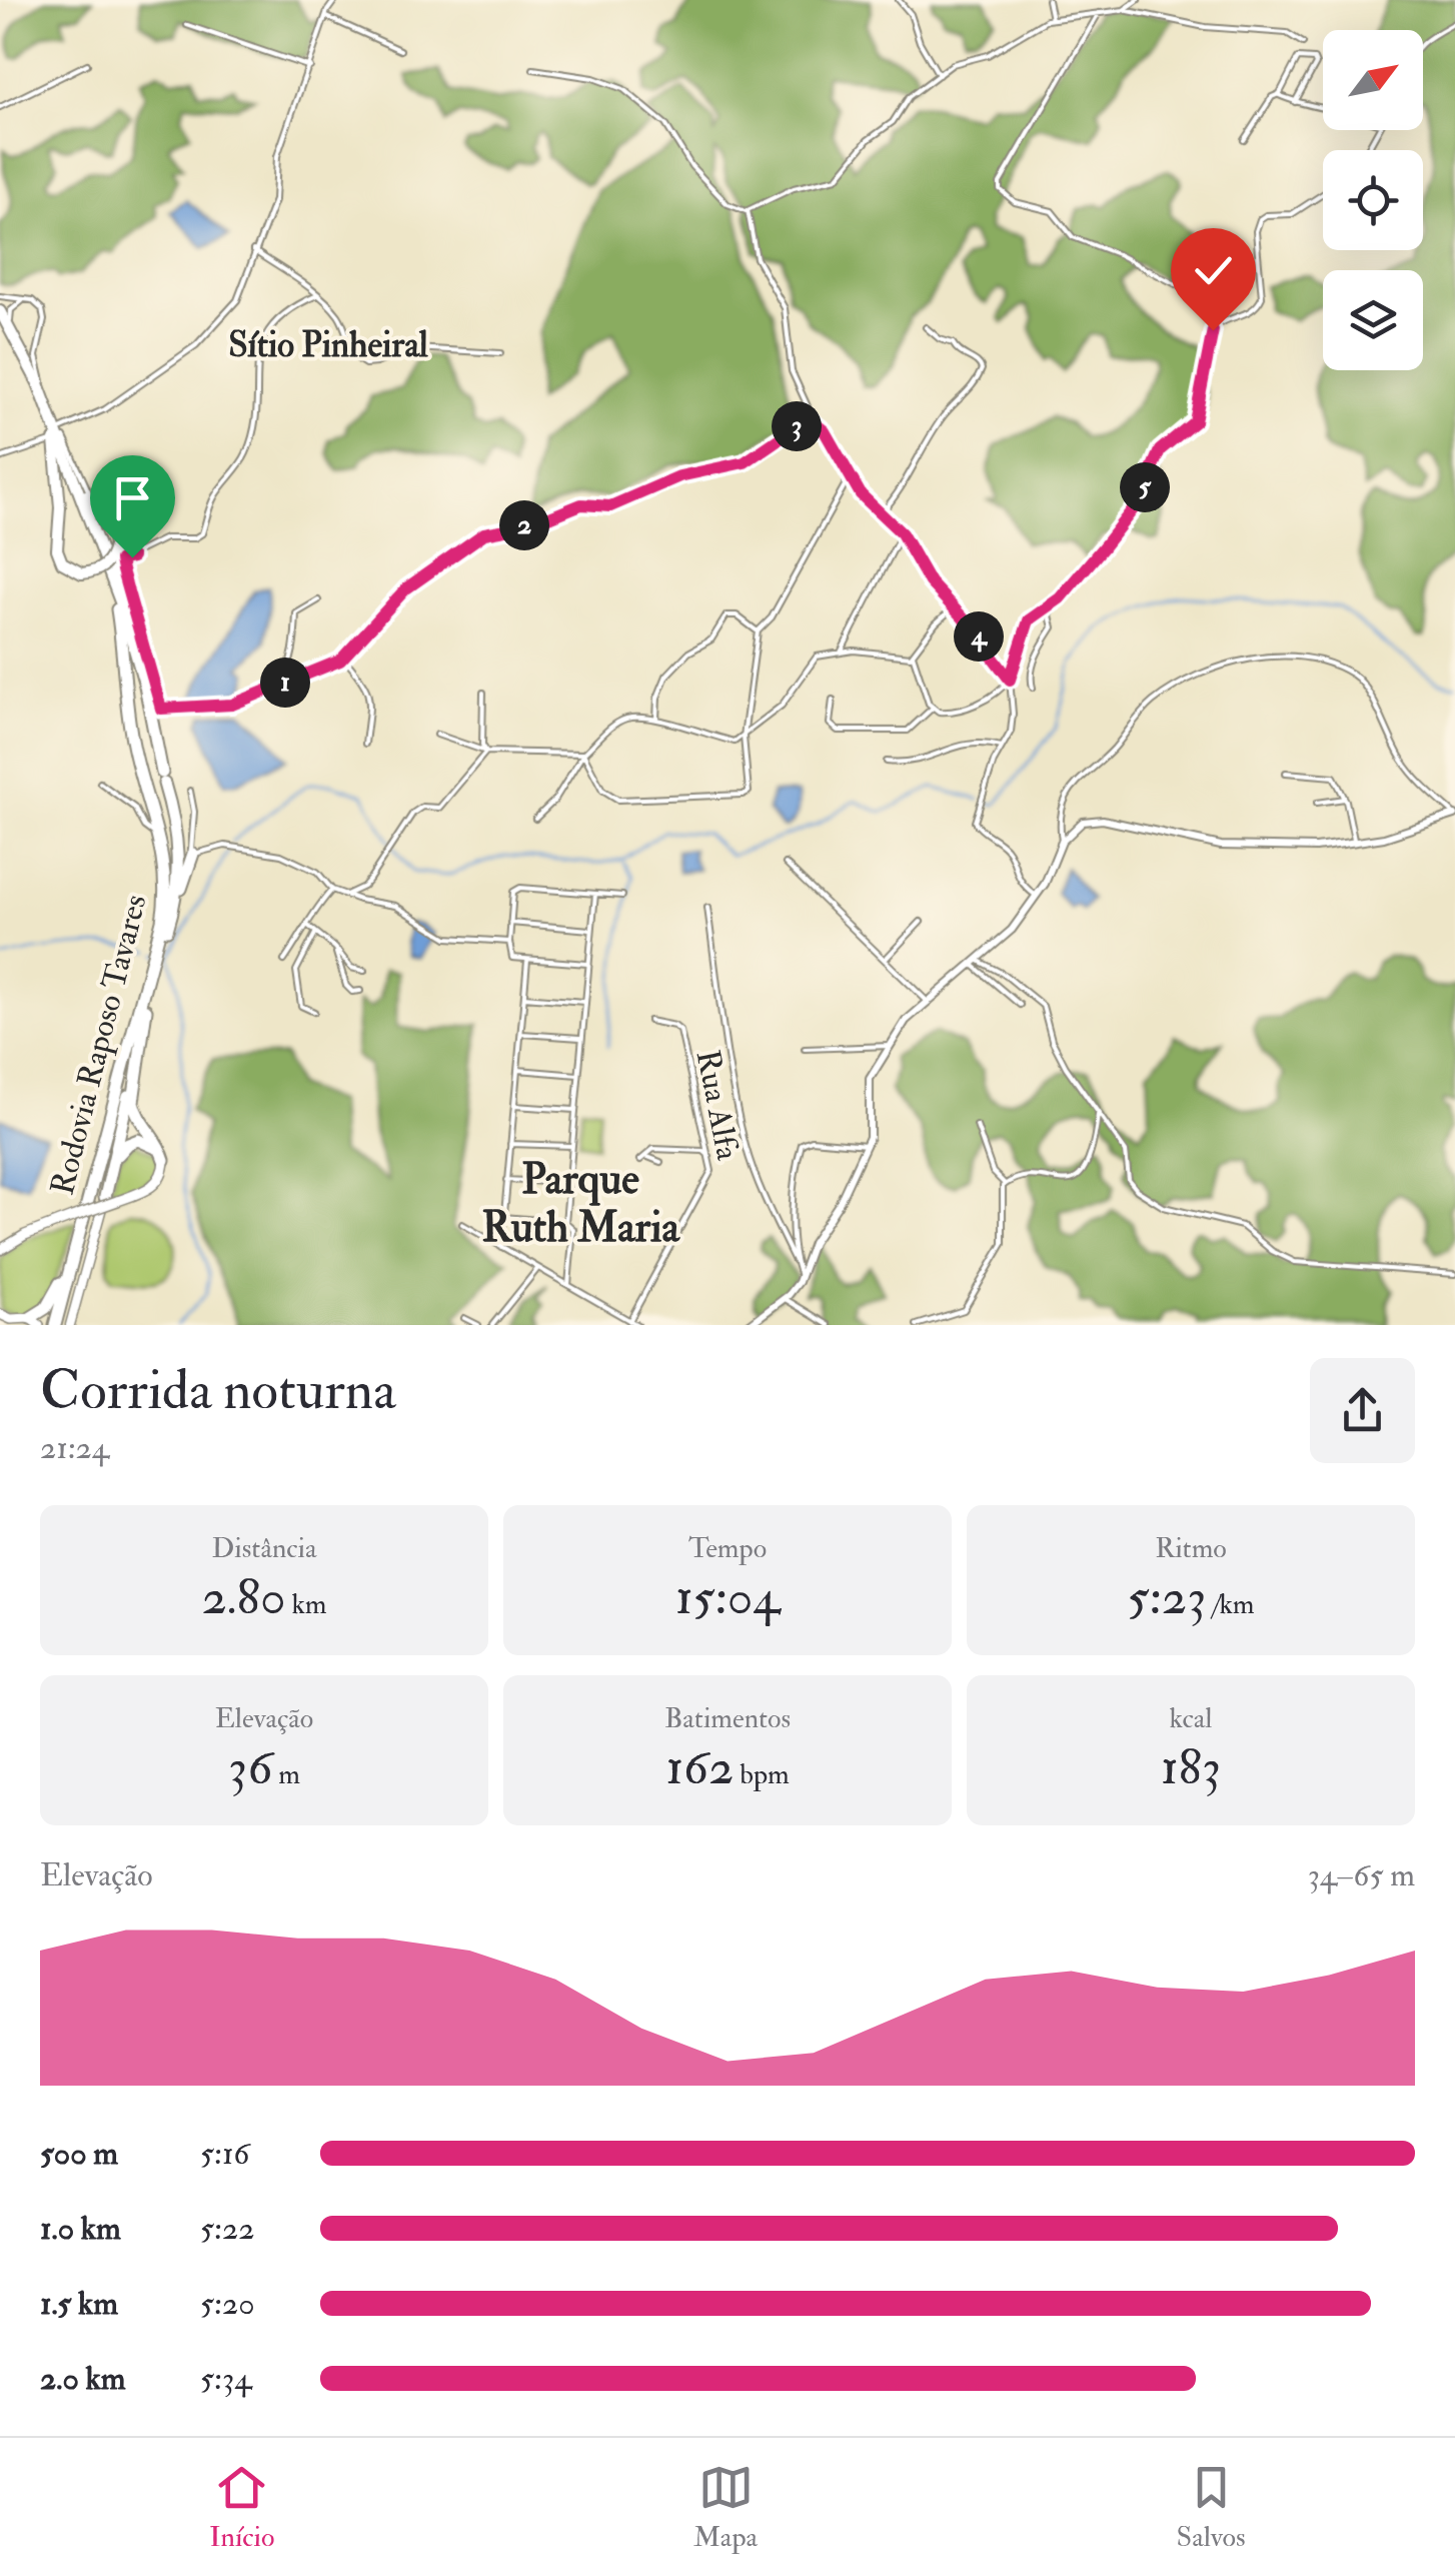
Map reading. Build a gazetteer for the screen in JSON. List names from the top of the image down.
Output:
{
  "streets": {
    "highway": ["Rodovia Raposo Tavares"],
    "street": ["Rua Alfa"]
  },
  "districts": ["Sítio Pinheiral", "Parque Ruth Maria"],
  "north": "top right",
  "page": {
    "pins": [
      "3",
      "5",
      "2",
      "4",
      "1"
    ],
    "heading": ["Corrida noturna", "21:24"],
    "stats": [
      ["Distância", "2.80 km"],
      ["Tempo", "15:04"],
      ["Ritmo", "5:23 /km"],
      ["Elevação", "36 m"],
      ["Batimentos", "162 bpm"],
      ["kcal", "183"]
    ],
    "chart": ["Elevação", "34–65 m"],
    "list": [
      {
        "name": "500 m",
        "note": "5:16"
      },
      {
        "name": "1.0 km",
        "note": "5:22"
      },
      {
        "name": "1.5 km",
        "note": "5:20"
      },
      {
        "name": "2.0 km",
        "note": "5:34"
      }
    ],
    "tabs": ["Início", "Mapa", "Salvos"]
  }
}
